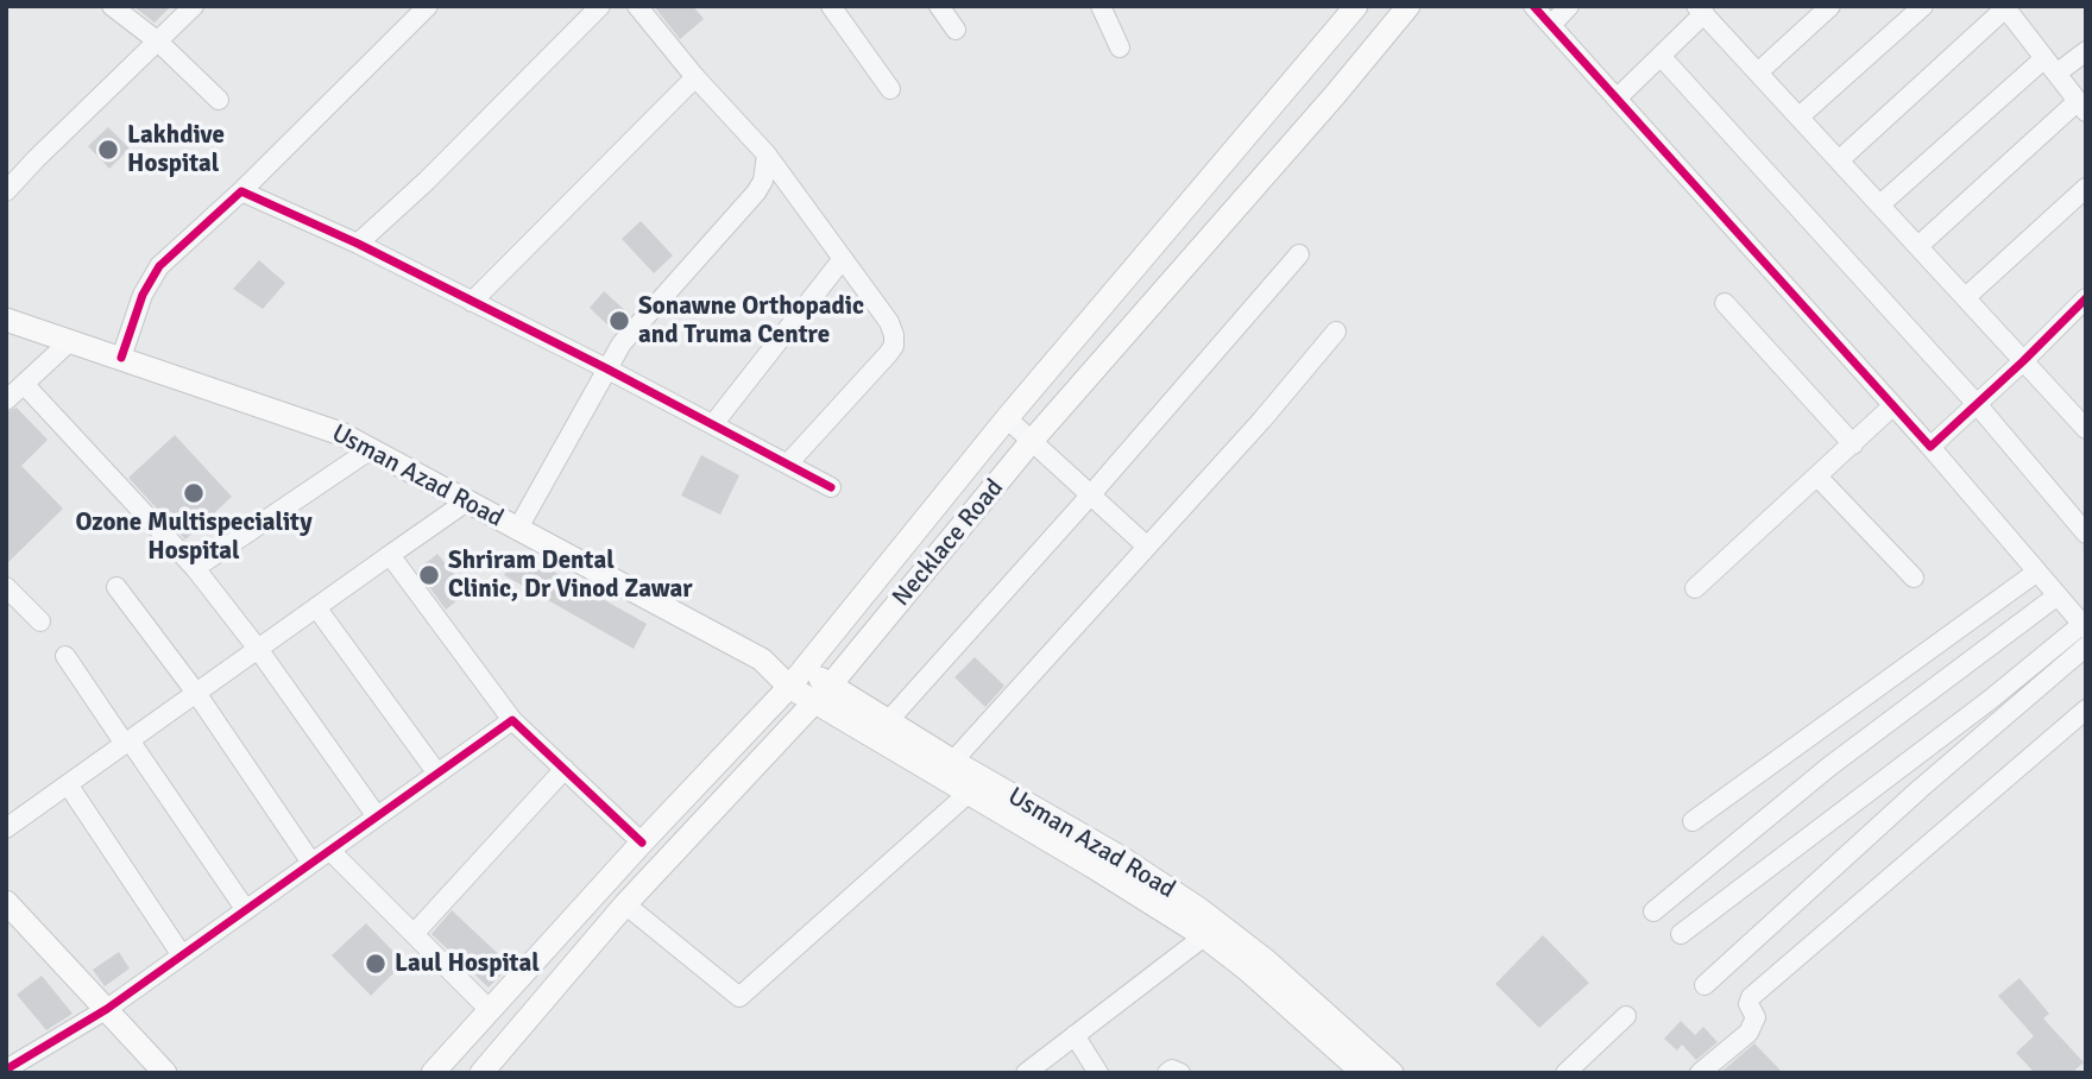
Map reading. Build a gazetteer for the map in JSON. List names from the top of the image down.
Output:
{
  "streets": {
    "main road": ["Usman Azad Road", "Necklace Road"]
  },
  "crossings": [
    ["Usman Azad Road", "Necklace Road"]
  ],
  "places": [
    "Lakhdive Hospital",
    "Sonawne Orthopadic and Truma Centre",
    "Ozone Multispeciality Hospital",
    "Shriram Dental Clinic, Dr Vinod Zawar",
    "Laul Hospital"
  ]
}
